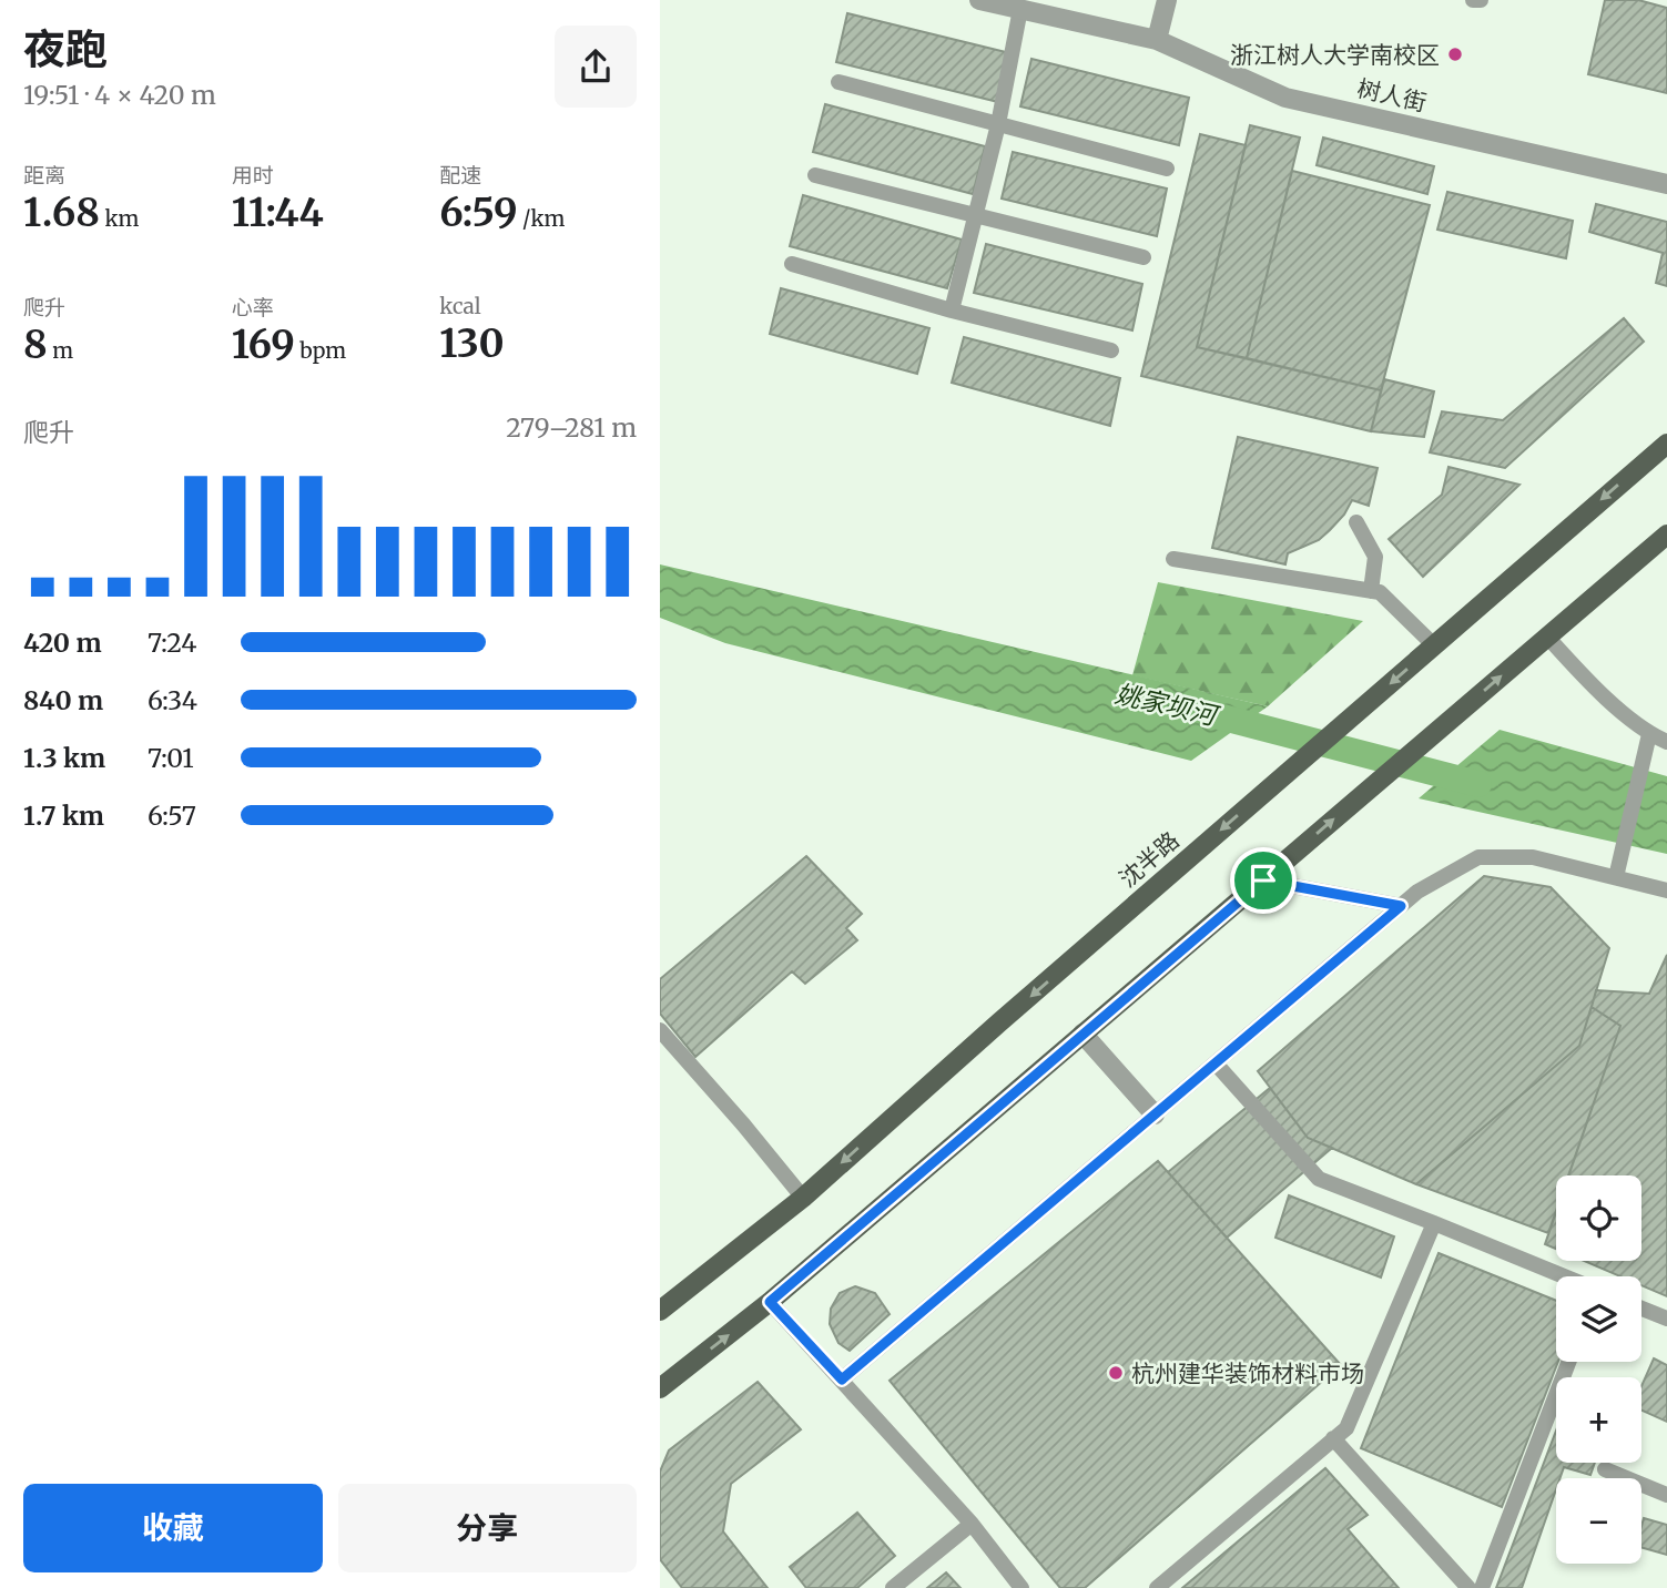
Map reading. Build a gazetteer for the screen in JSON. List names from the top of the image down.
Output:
{
  "streets": {
    "main road": ["沈半路"],
    "street": ["树人街"]
  },
  "water": ["姚家坝河"],
  "places": ["浙江树人大学南校区", "杭州建华装饰材料市场"],
  "page": {
    "heading": ["夜跑", "19:51 · 4 × 420 m"],
    "stats": [
      ["距离", "1.68 km"],
      ["用时", "11:44"],
      ["配速", "6:59 /km"],
      ["爬升", "8 m"],
      ["心率", "169 bpm"],
      ["kcal", "130"]
    ],
    "chart": ["爬升", "279–281 m"],
    "list": [
      {
        "name": "420 m",
        "note": "7:24"
      },
      {
        "name": "840 m",
        "note": "6:34"
      },
      {
        "name": "1.3 km",
        "note": "7:01"
      },
      {
        "name": "1.7 km",
        "note": "6:57"
      }
    ],
    "map_buttons": ["+", "−"],
    "buttons": ["收藏", "分享"]
  }
}
